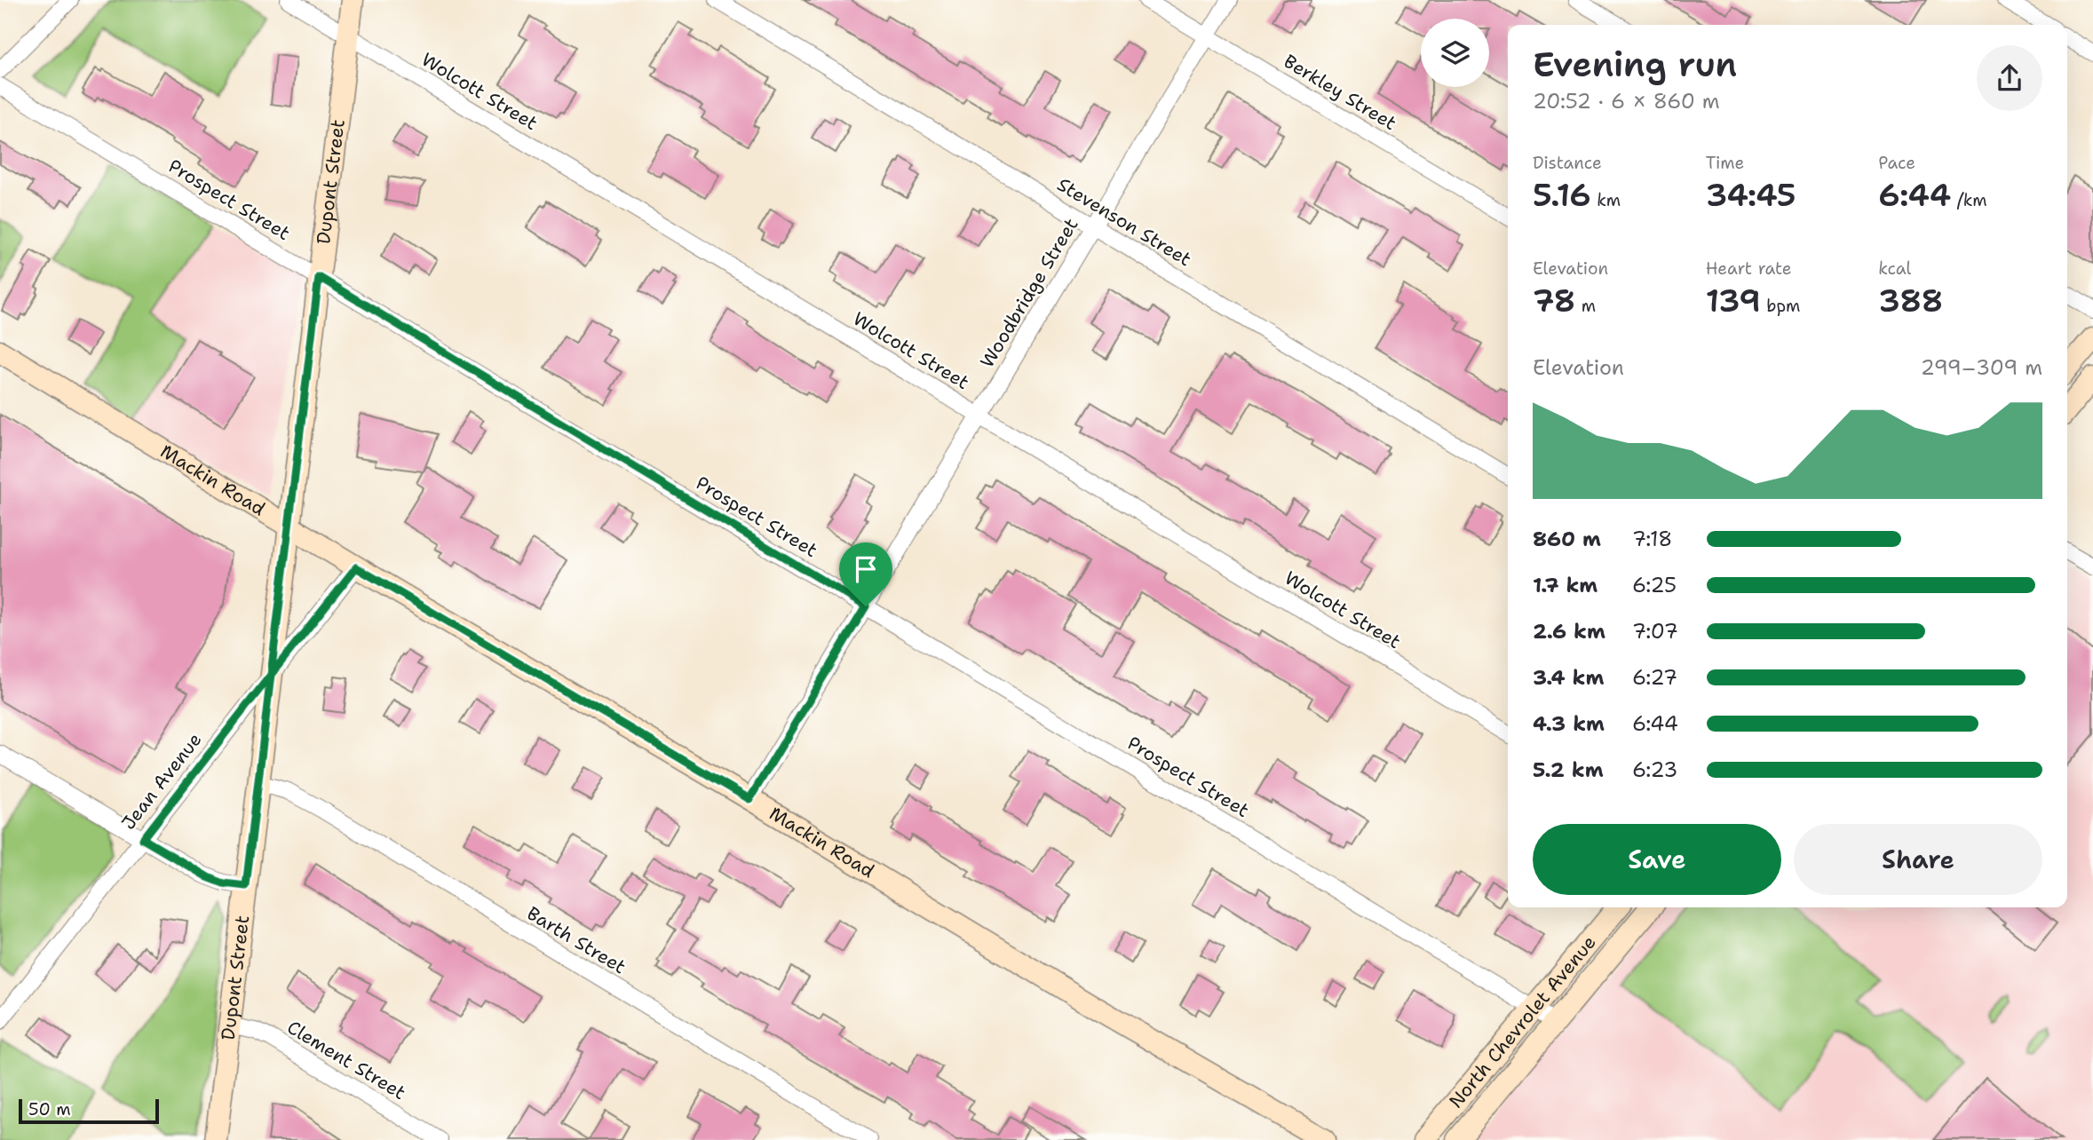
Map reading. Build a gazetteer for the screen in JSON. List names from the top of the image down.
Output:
{
  "streets": {
    "street": [
      "Wolcott Street",
      "Berkley Street",
      "Dupont Street",
      "Prospect Street",
      "Stevenson Street",
      "Woodbridge Street",
      "Mackin Road",
      "Jean Avenue",
      "Barth Street",
      "North Chevrolet Avenue",
      "Clement Street"
    ]
  },
  "crossings": [
    ["Wolcott Street", "Dupont Street"],
    ["Wolcott Street", "Woodbridge Street"],
    ["Berkley Street", "Woodbridge Street"],
    ["Dupont Street", "Prospect Street"],
    ["Dupont Street", "Mackin Road"],
    ["Dupont Street", "Jean Avenue"],
    ["Dupont Street", "Barth Street"],
    ["Dupont Street", "Clement Street"],
    ["Prospect Street", "Woodbridge Street"],
    ["Prospect Street", "North Chevrolet Avenue"],
    ["Stevenson Street", "Woodbridge Street"],
    ["Woodbridge Street", "Mackin Road"],
    ["Mackin Road", "Jean Avenue"]
  ],
  "scale_bar": "50 m",
  "page": {
    "heading": ["Evening run", "20:52 · 6 × 860 m"],
    "stats": [
      ["Distance", "5.16 km"],
      ["Time", "34:45"],
      ["Pace", "6:44 /km"],
      ["Elevation", "78 m"],
      ["Heart rate", "139 bpm"],
      ["kcal", "388"]
    ],
    "chart": ["Elevation", "299–309 m"],
    "list": [
      {
        "name": "860 m",
        "note": "7:18"
      },
      {
        "name": "1.7 km",
        "note": "6:25"
      },
      {
        "name": "2.6 km",
        "note": "7:07"
      },
      {
        "name": "3.4 km",
        "note": "6:27"
      },
      {
        "name": "4.3 km",
        "note": "6:44"
      },
      {
        "name": "5.2 km",
        "note": "6:23"
      }
    ],
    "buttons": ["Save", "Share"],
    "scale": "50 m"
  }
}
